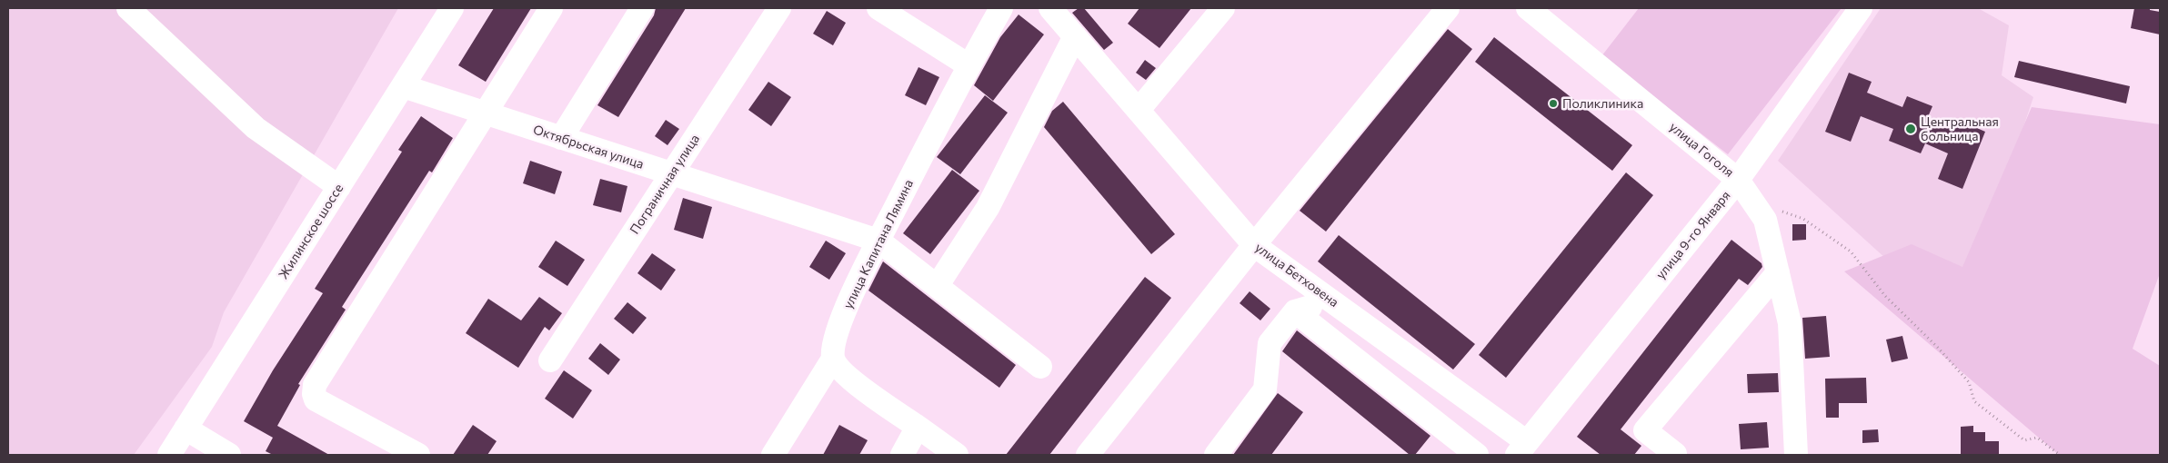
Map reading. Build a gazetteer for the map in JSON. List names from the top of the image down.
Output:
{
  "streets": {
    "street": [
      "Октябрьская улица",
      "улица Гоголя",
      "Пограничная улица",
      "Жилинское шоссе",
      "улица 9-го Января",
      "улица Капитана Лямина",
      "улица Бетховена"
    ]
  },
  "crossings": [
    ["Октябрьская улица", "Пограничная улица"],
    ["Октябрьская улица", "Жилинское шоссе"],
    ["Октябрьская улица", "улица Капитана Лямина"],
    ["улица Гоголя", "улица 9-го Января"],
    ["улица 9-го Января", "улица Бетховена"]
  ],
  "places": ["Поликлиника", "Центральная больница"]
}
